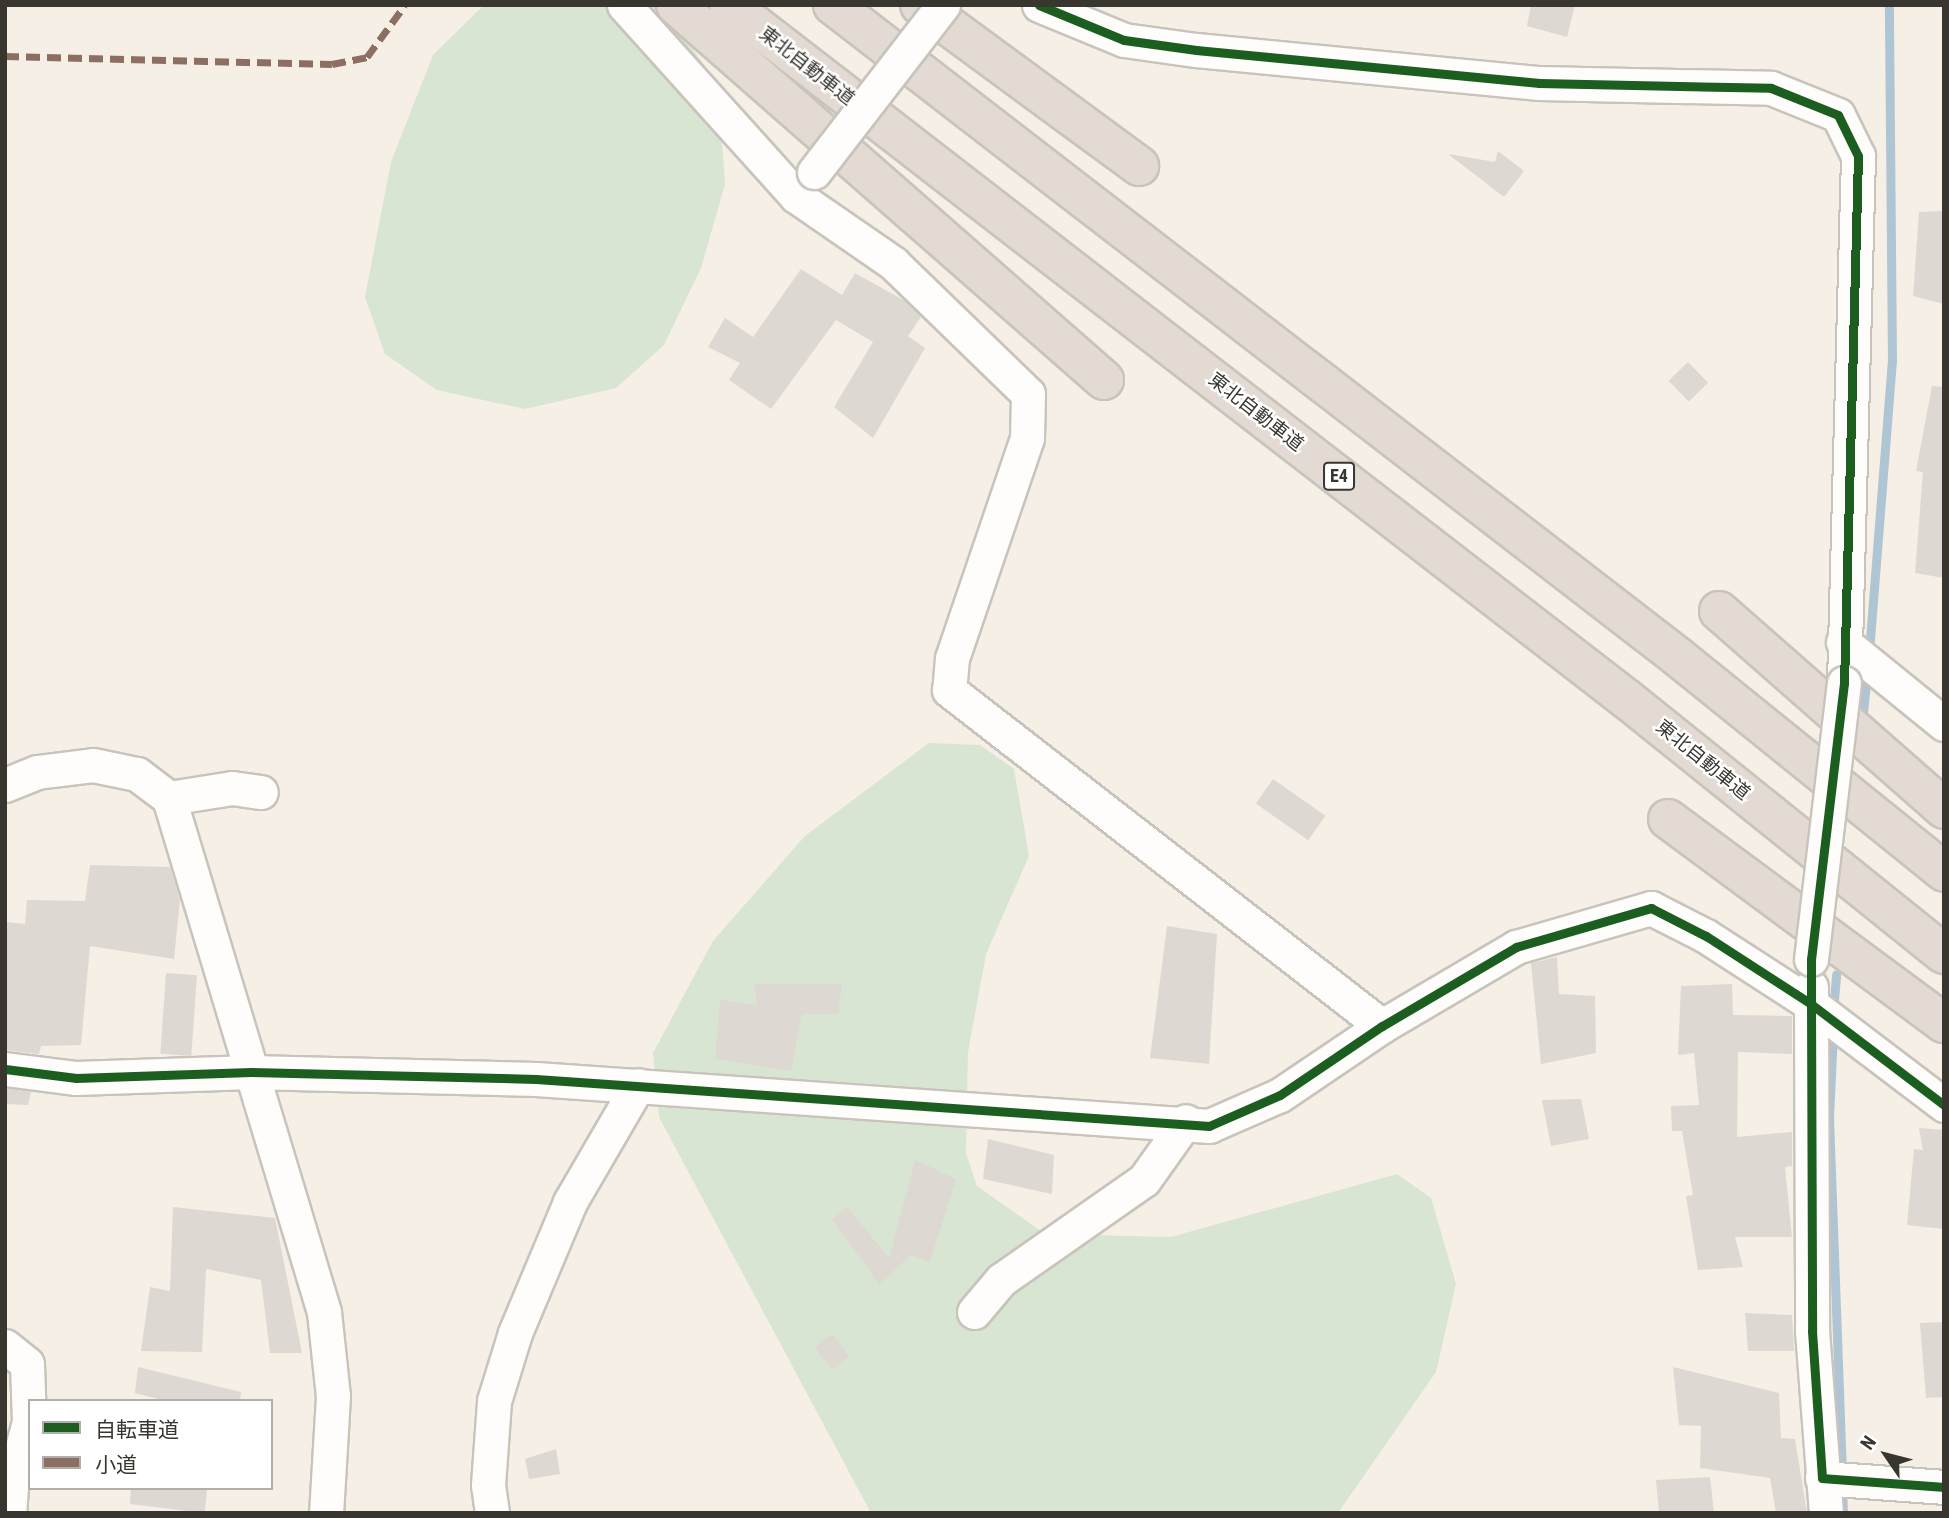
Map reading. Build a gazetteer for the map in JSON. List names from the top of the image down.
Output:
{
  "streets": {
    "highway": ["東北自動車道", "E4"]
  },
  "legend": ["自転車道", "小道"],
  "north": "top left"
}
